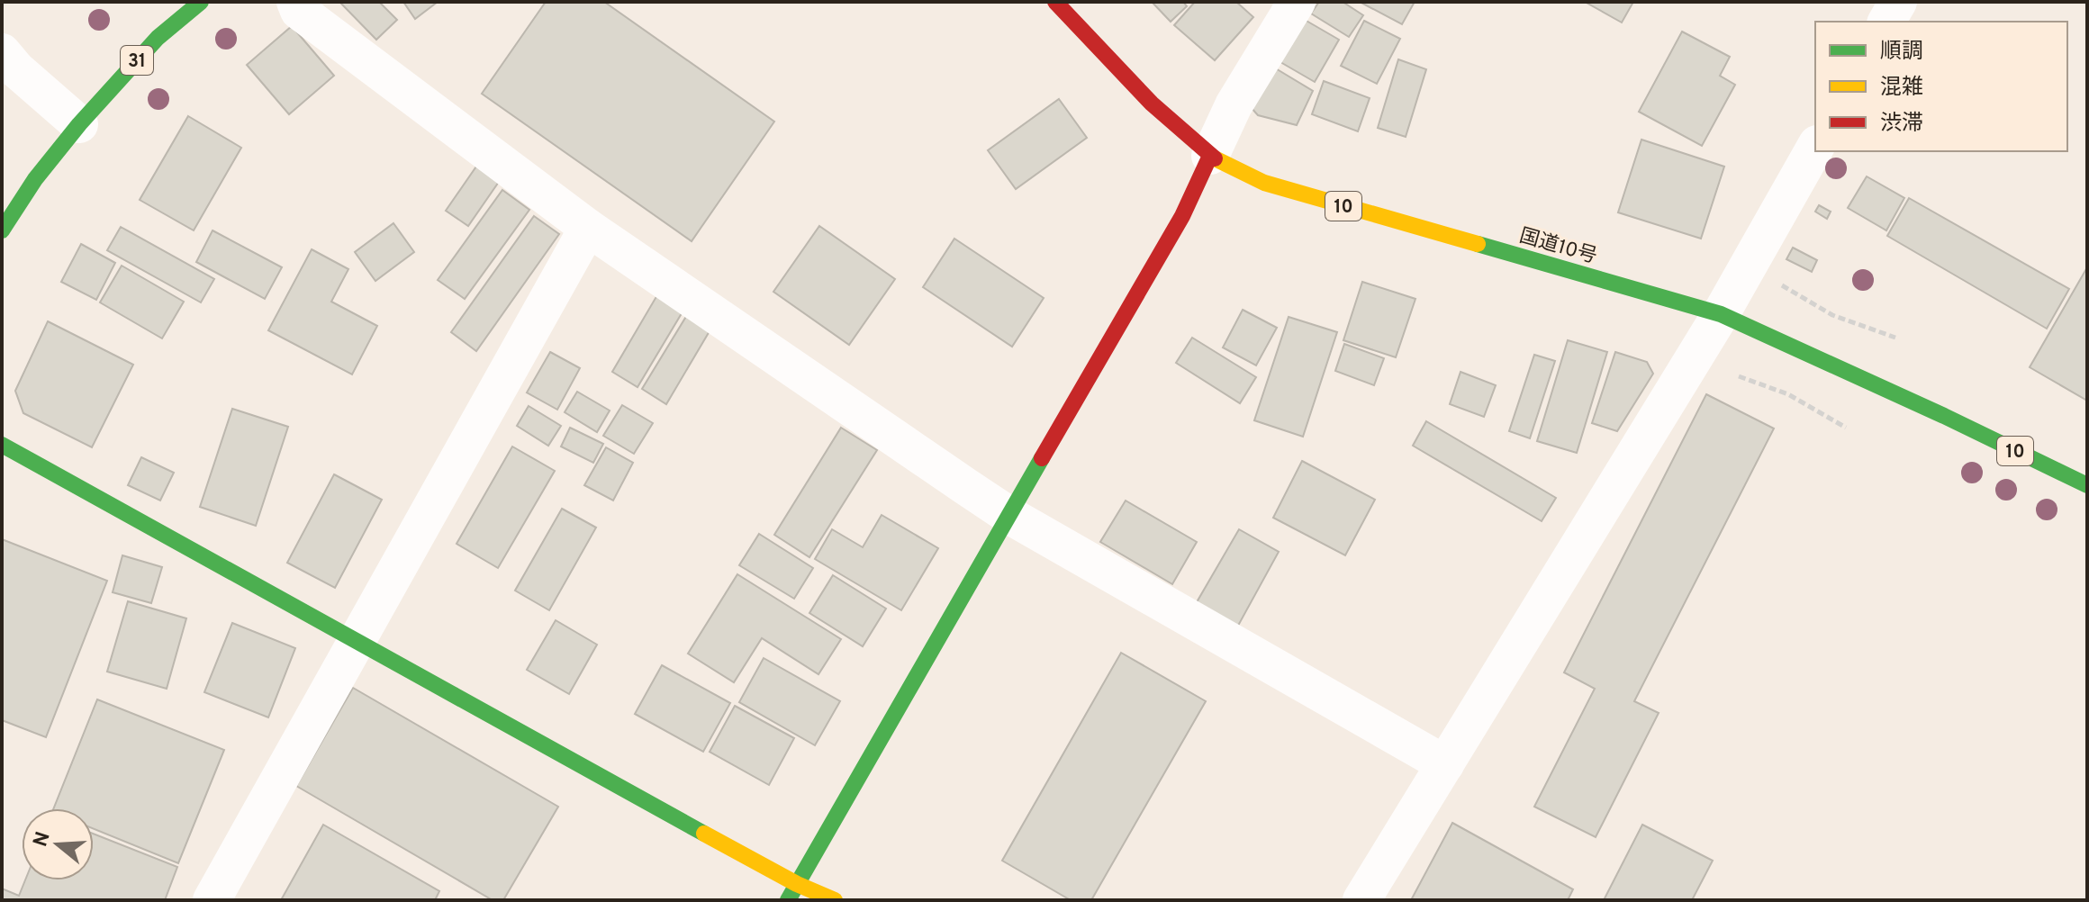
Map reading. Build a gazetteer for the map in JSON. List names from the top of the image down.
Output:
{
  "streets": {
    "main road": ["31", "10", "国道10号"]
  },
  "legend": ["順調", "混雑", "渋滞"],
  "north": "left"
}
